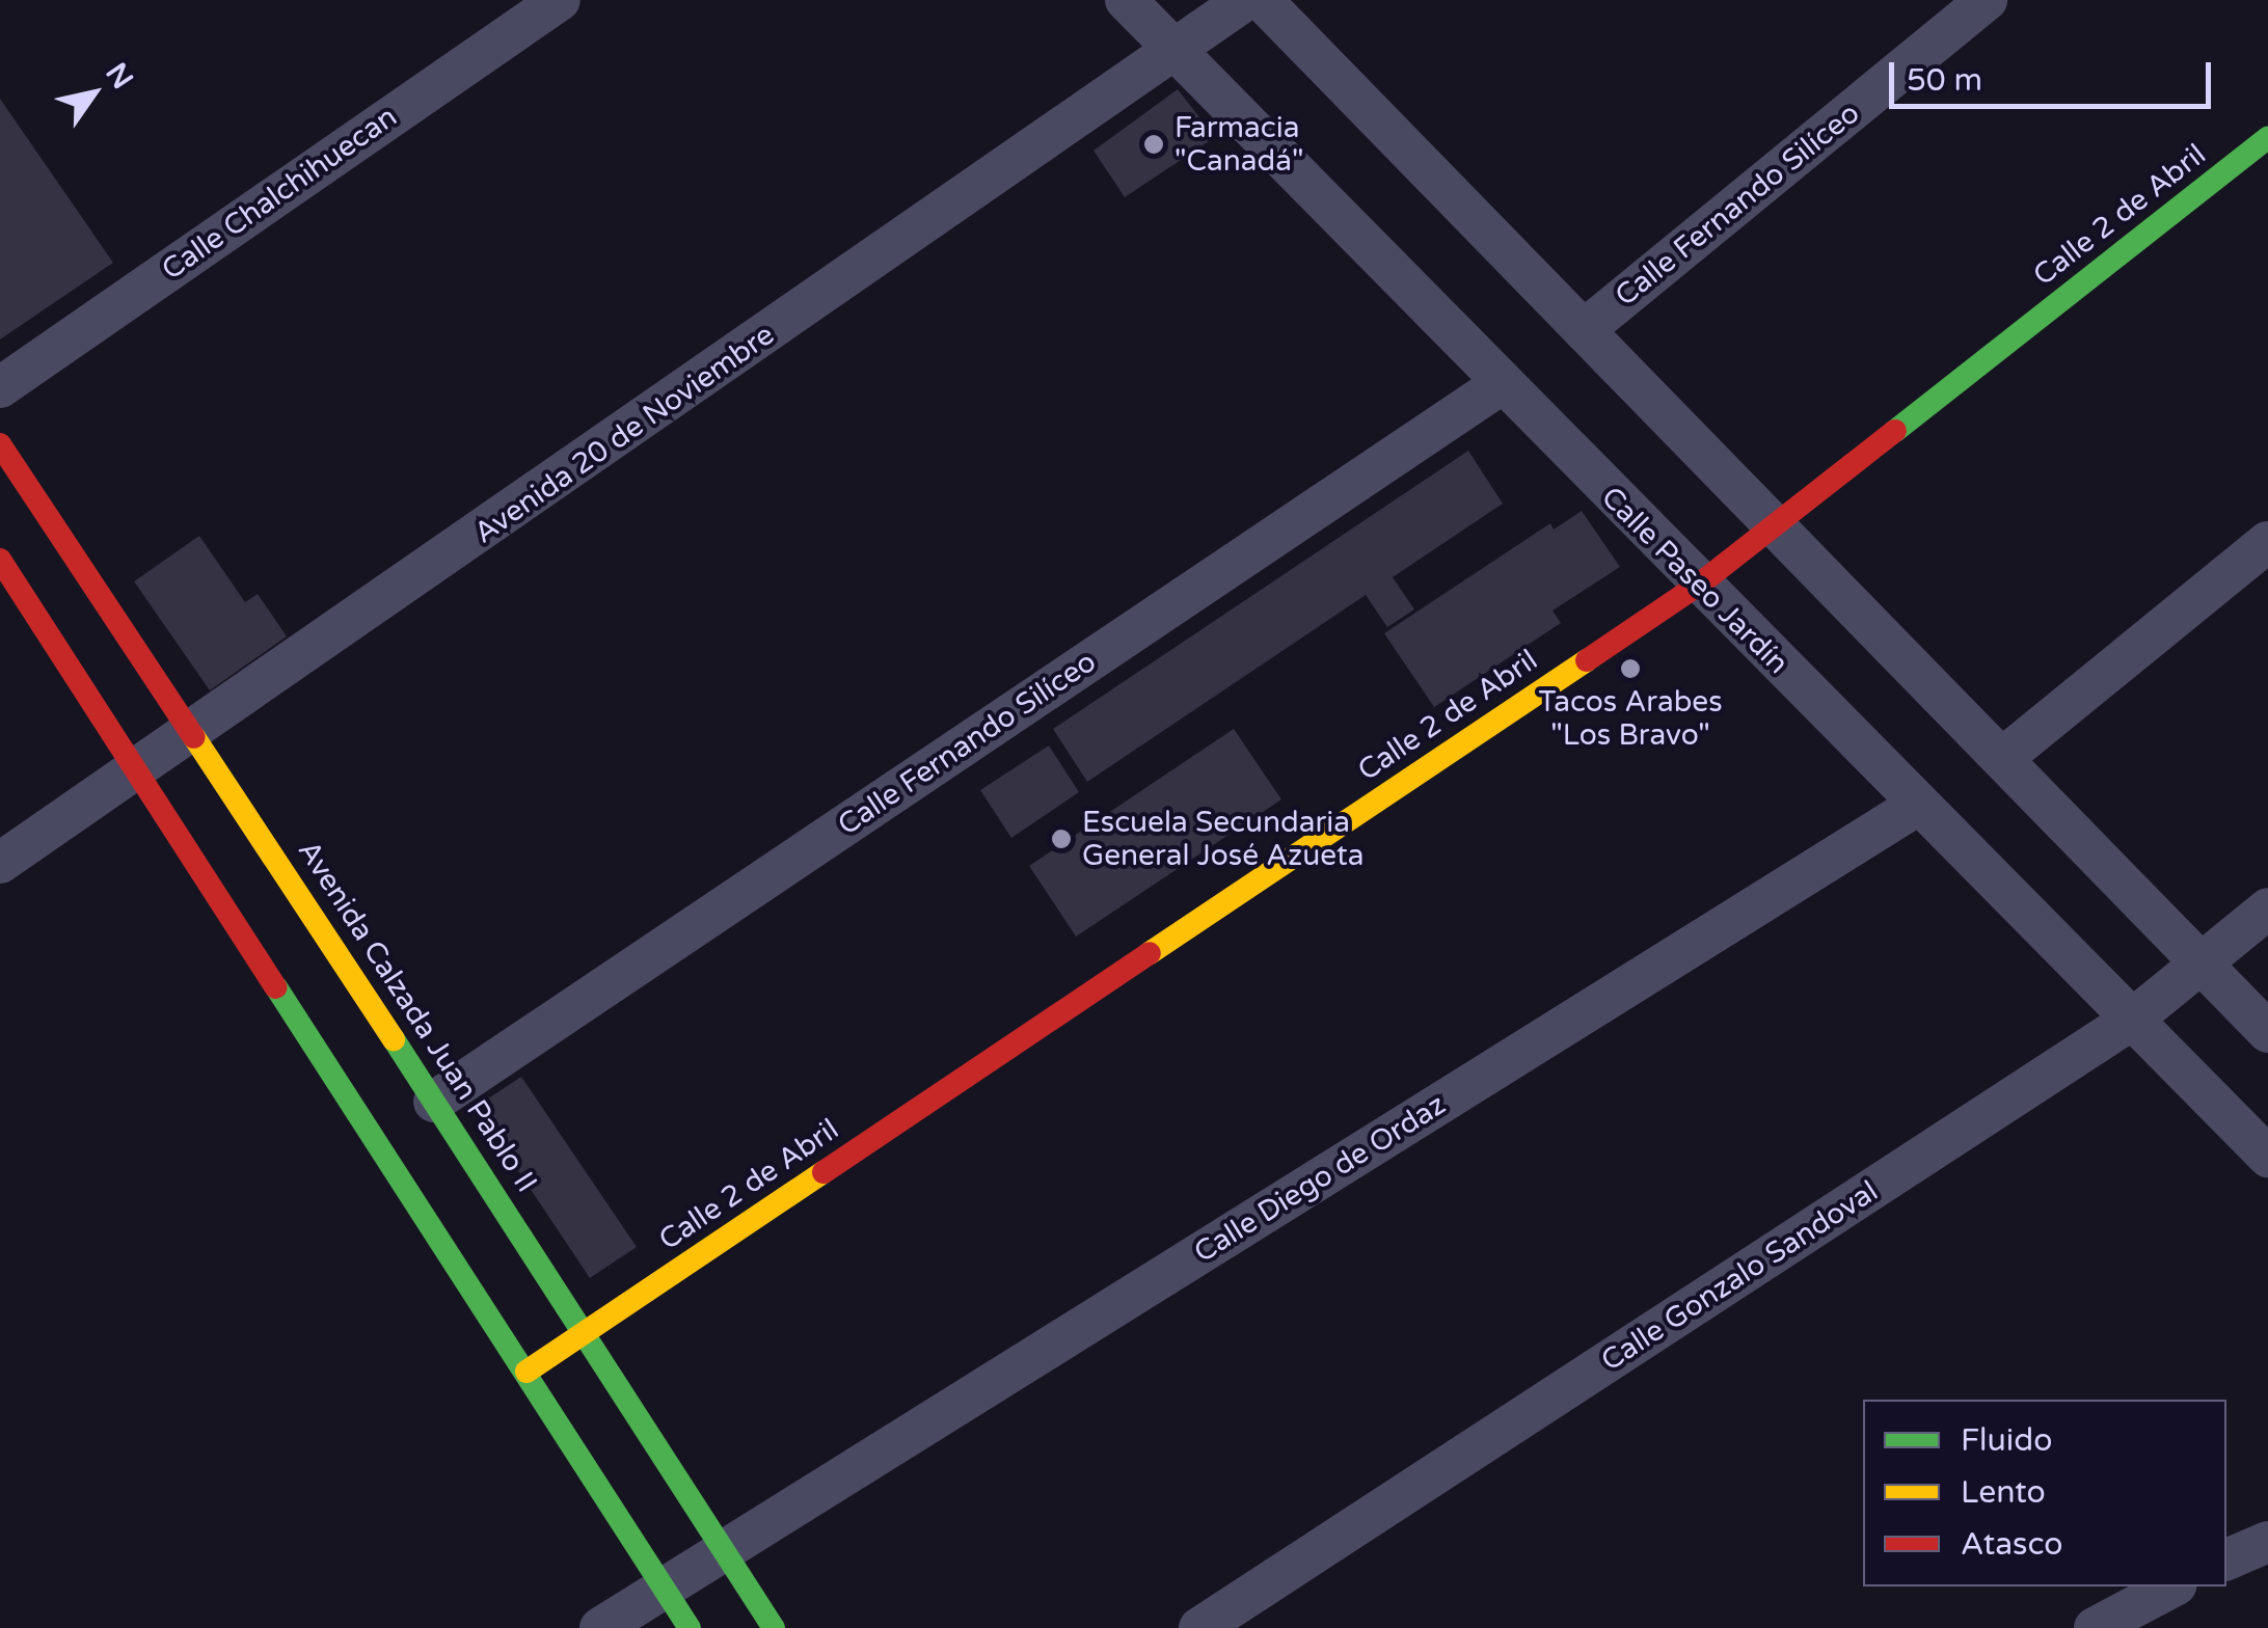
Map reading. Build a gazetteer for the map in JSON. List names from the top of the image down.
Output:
{
  "streets": {
    "main road": ["Calle 2 de Abril", "Avenida Calzada Juan Pablo II"],
    "street": [
      "Calle Chalchihuecan",
      "Calle Fernando Silíceo",
      "Avenida 20 de Noviembre",
      "Calle Paseo Jardín",
      "Calle Diego de Ordaz",
      "Calle Gonzalo Sandoval"
    ]
  },
  "crossings": [
    ["Calle Fernando Silíceo", "Calle Paseo Jardín"],
    ["Calle Fernando Silíceo", "Avenida Calzada Juan Pablo II"],
    ["Calle 2 de Abril", "Calle Paseo Jardín"],
    ["Calle 2 de Abril", "Avenida Calzada Juan Pablo II"],
    ["Avenida 20 de Noviembre", "Calle Paseo Jardín"],
    ["Avenida 20 de Noviembre", "Avenida Calzada Juan Pablo II"],
    ["Calle Paseo Jardín", "Calle Diego de Ordaz"],
    ["Calle Paseo Jardín", "Calle Gonzalo Sandoval"],
    ["Avenida Calzada Juan Pablo II", "Calle Diego de Ordaz"]
  ],
  "places": ["Farmacia \"Canadá\"", "Tacos Arabes \"Los Bravo\"", "Escuela Secundaria General José Azueta"],
  "legend": ["Fluido", "Lento", "Atasco"],
  "scale_bar": "50 m",
  "north": "top right"
}
